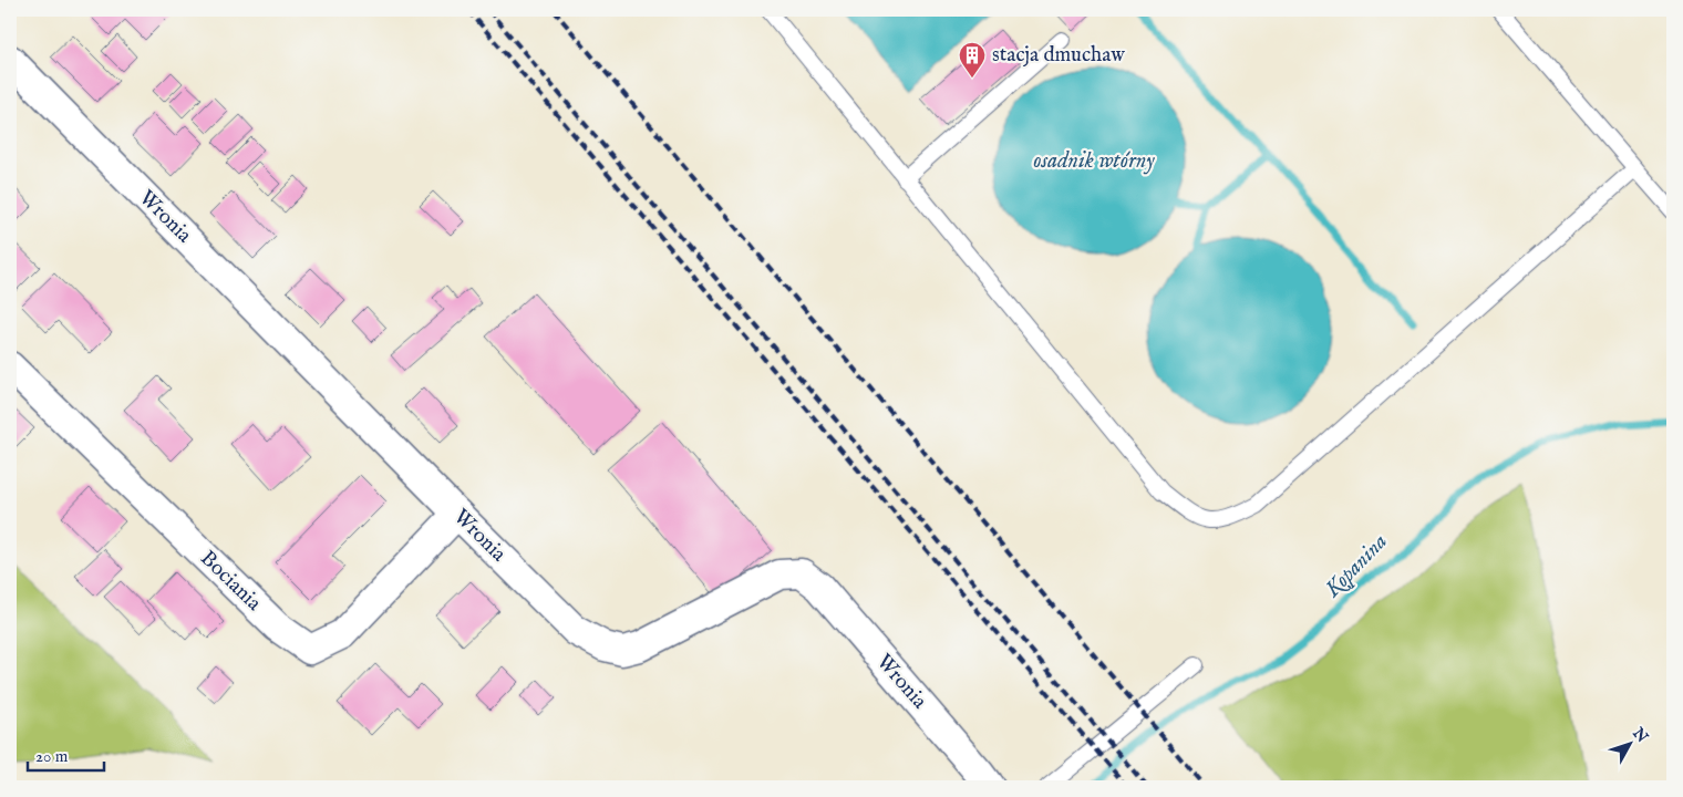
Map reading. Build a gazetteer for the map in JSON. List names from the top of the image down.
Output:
{
  "streets": {
    "street": ["Wronia", "Bociania"]
  },
  "crossings": [
    ["Wronia", "Bociania"]
  ],
  "water": ["osadnik wtórny", "Kopanina"],
  "places": {
    "building": ["stacja dmuchaw"]
  },
  "scale_bar": "20 m",
  "north": "top right"
}
